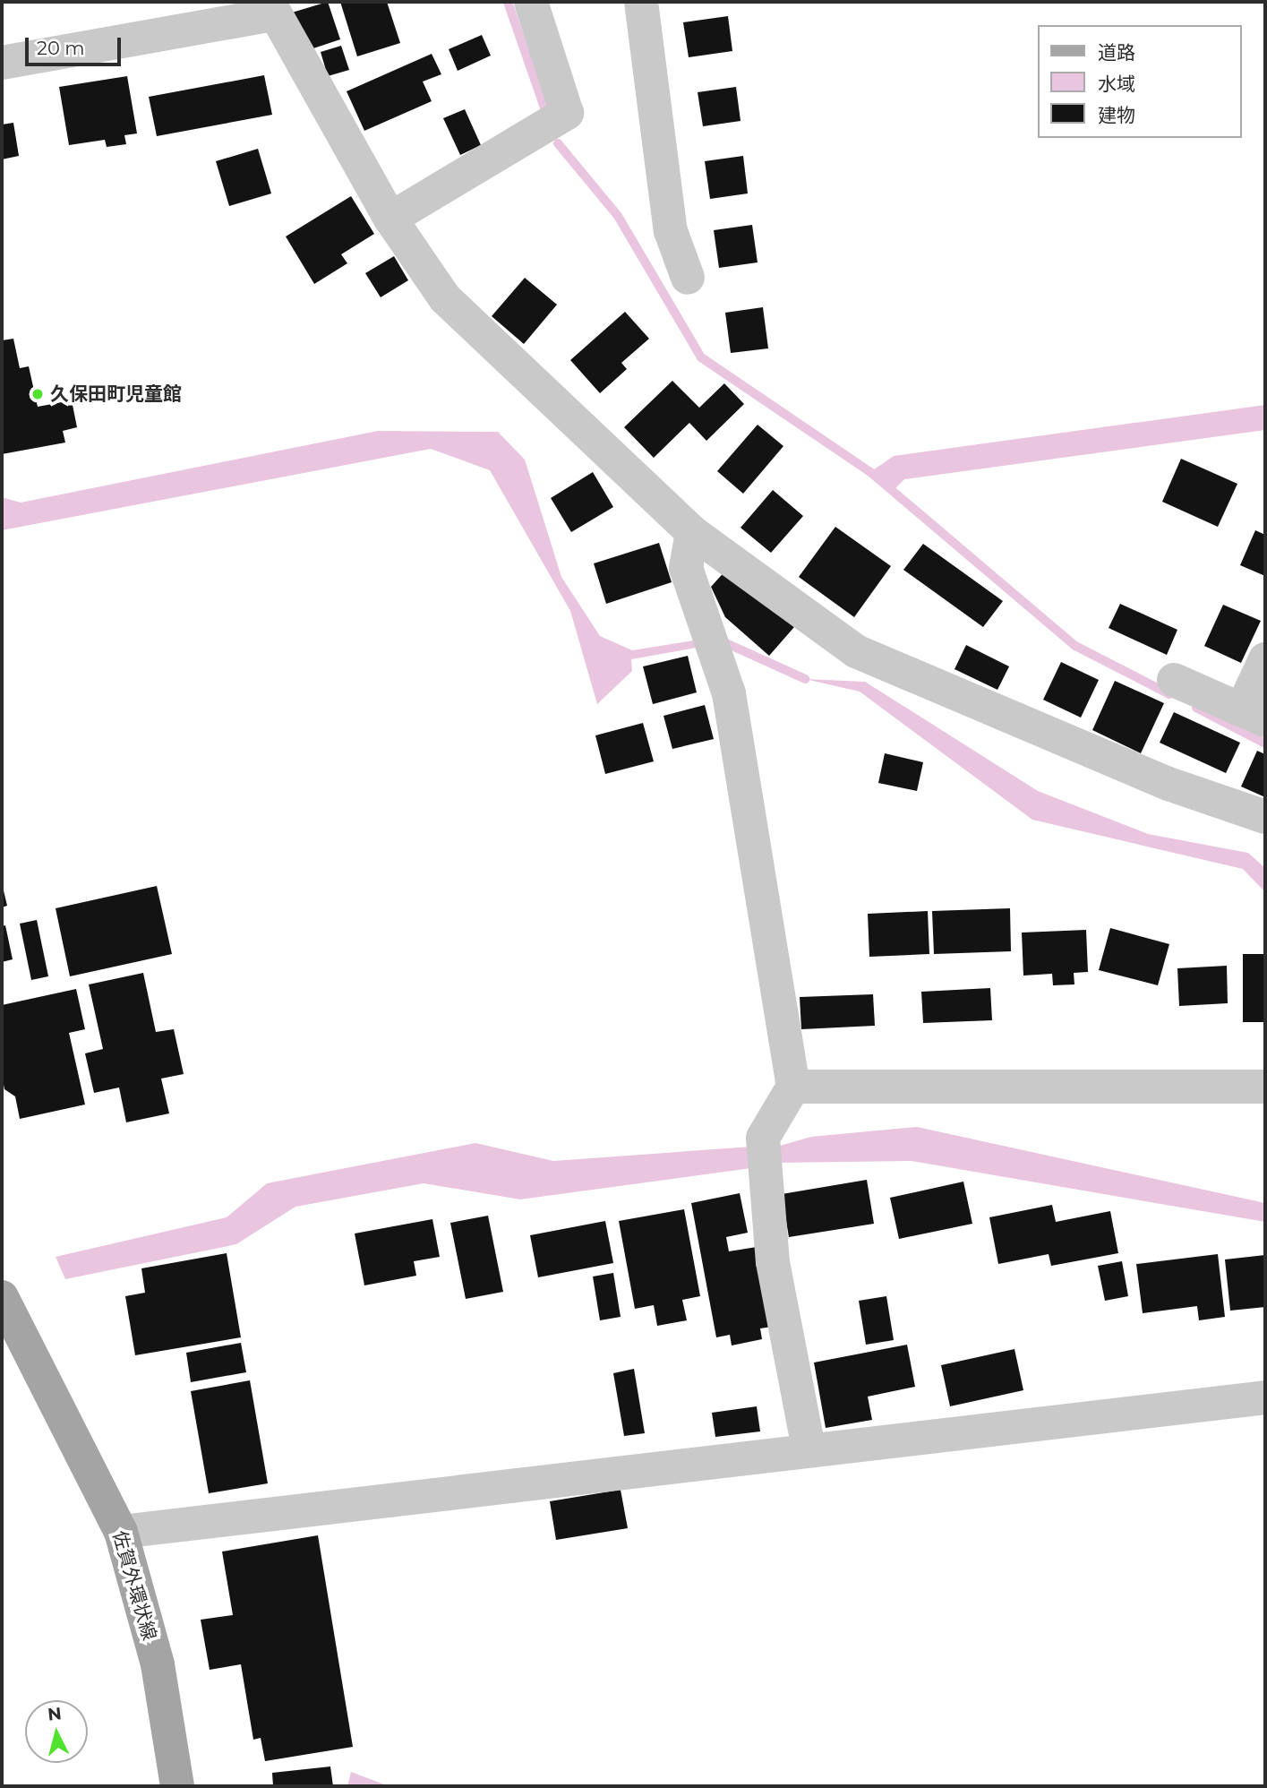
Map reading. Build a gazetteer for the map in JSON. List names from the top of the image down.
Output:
{
  "streets": {
    "main road": ["佐賀外環状線"]
  },
  "places": ["久保田町児童館"],
  "legend": ["道路", "水域", "建物"],
  "scale_bar": "20 m",
  "north": "top"
}
